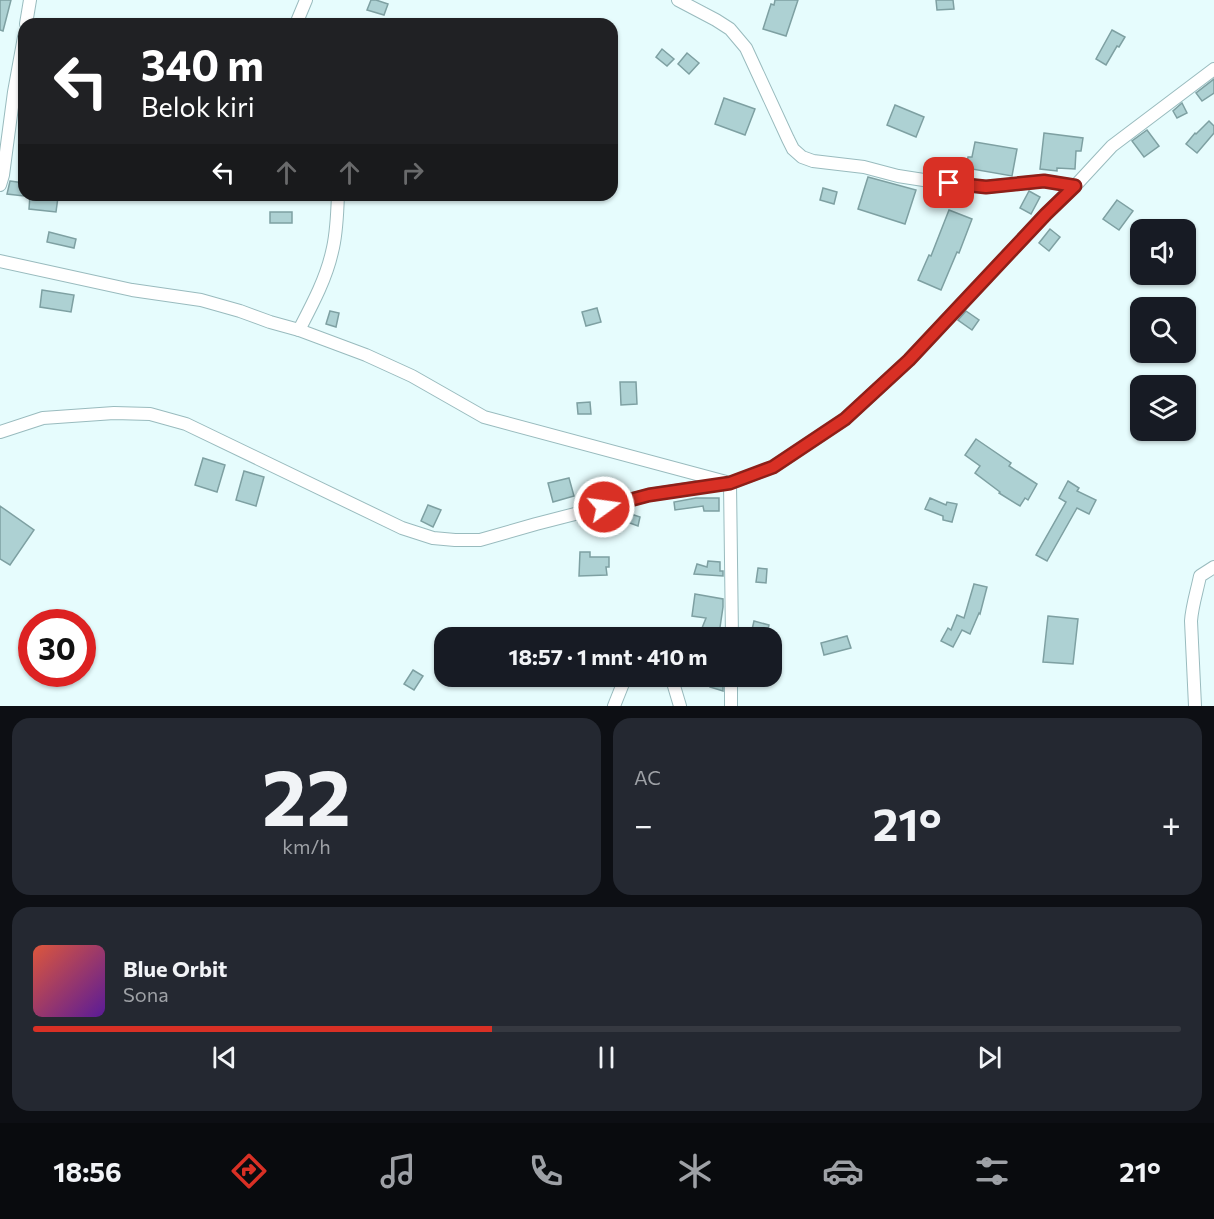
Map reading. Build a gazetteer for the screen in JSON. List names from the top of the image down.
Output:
{
  "page": {
    "turn": ["340 m", "Belok kiri"],
    "limit": "30",
    "trip": "18:57 · 1 mnt · 410 m",
    "tile": [
      ["22", "km/h"],
      "AC"
    ],
    "heat": ["−", "21°", "+"],
    "song": ["Blue Orbit", "Sona"],
    "tabs": ["18:56", "21°"]
  }
}
